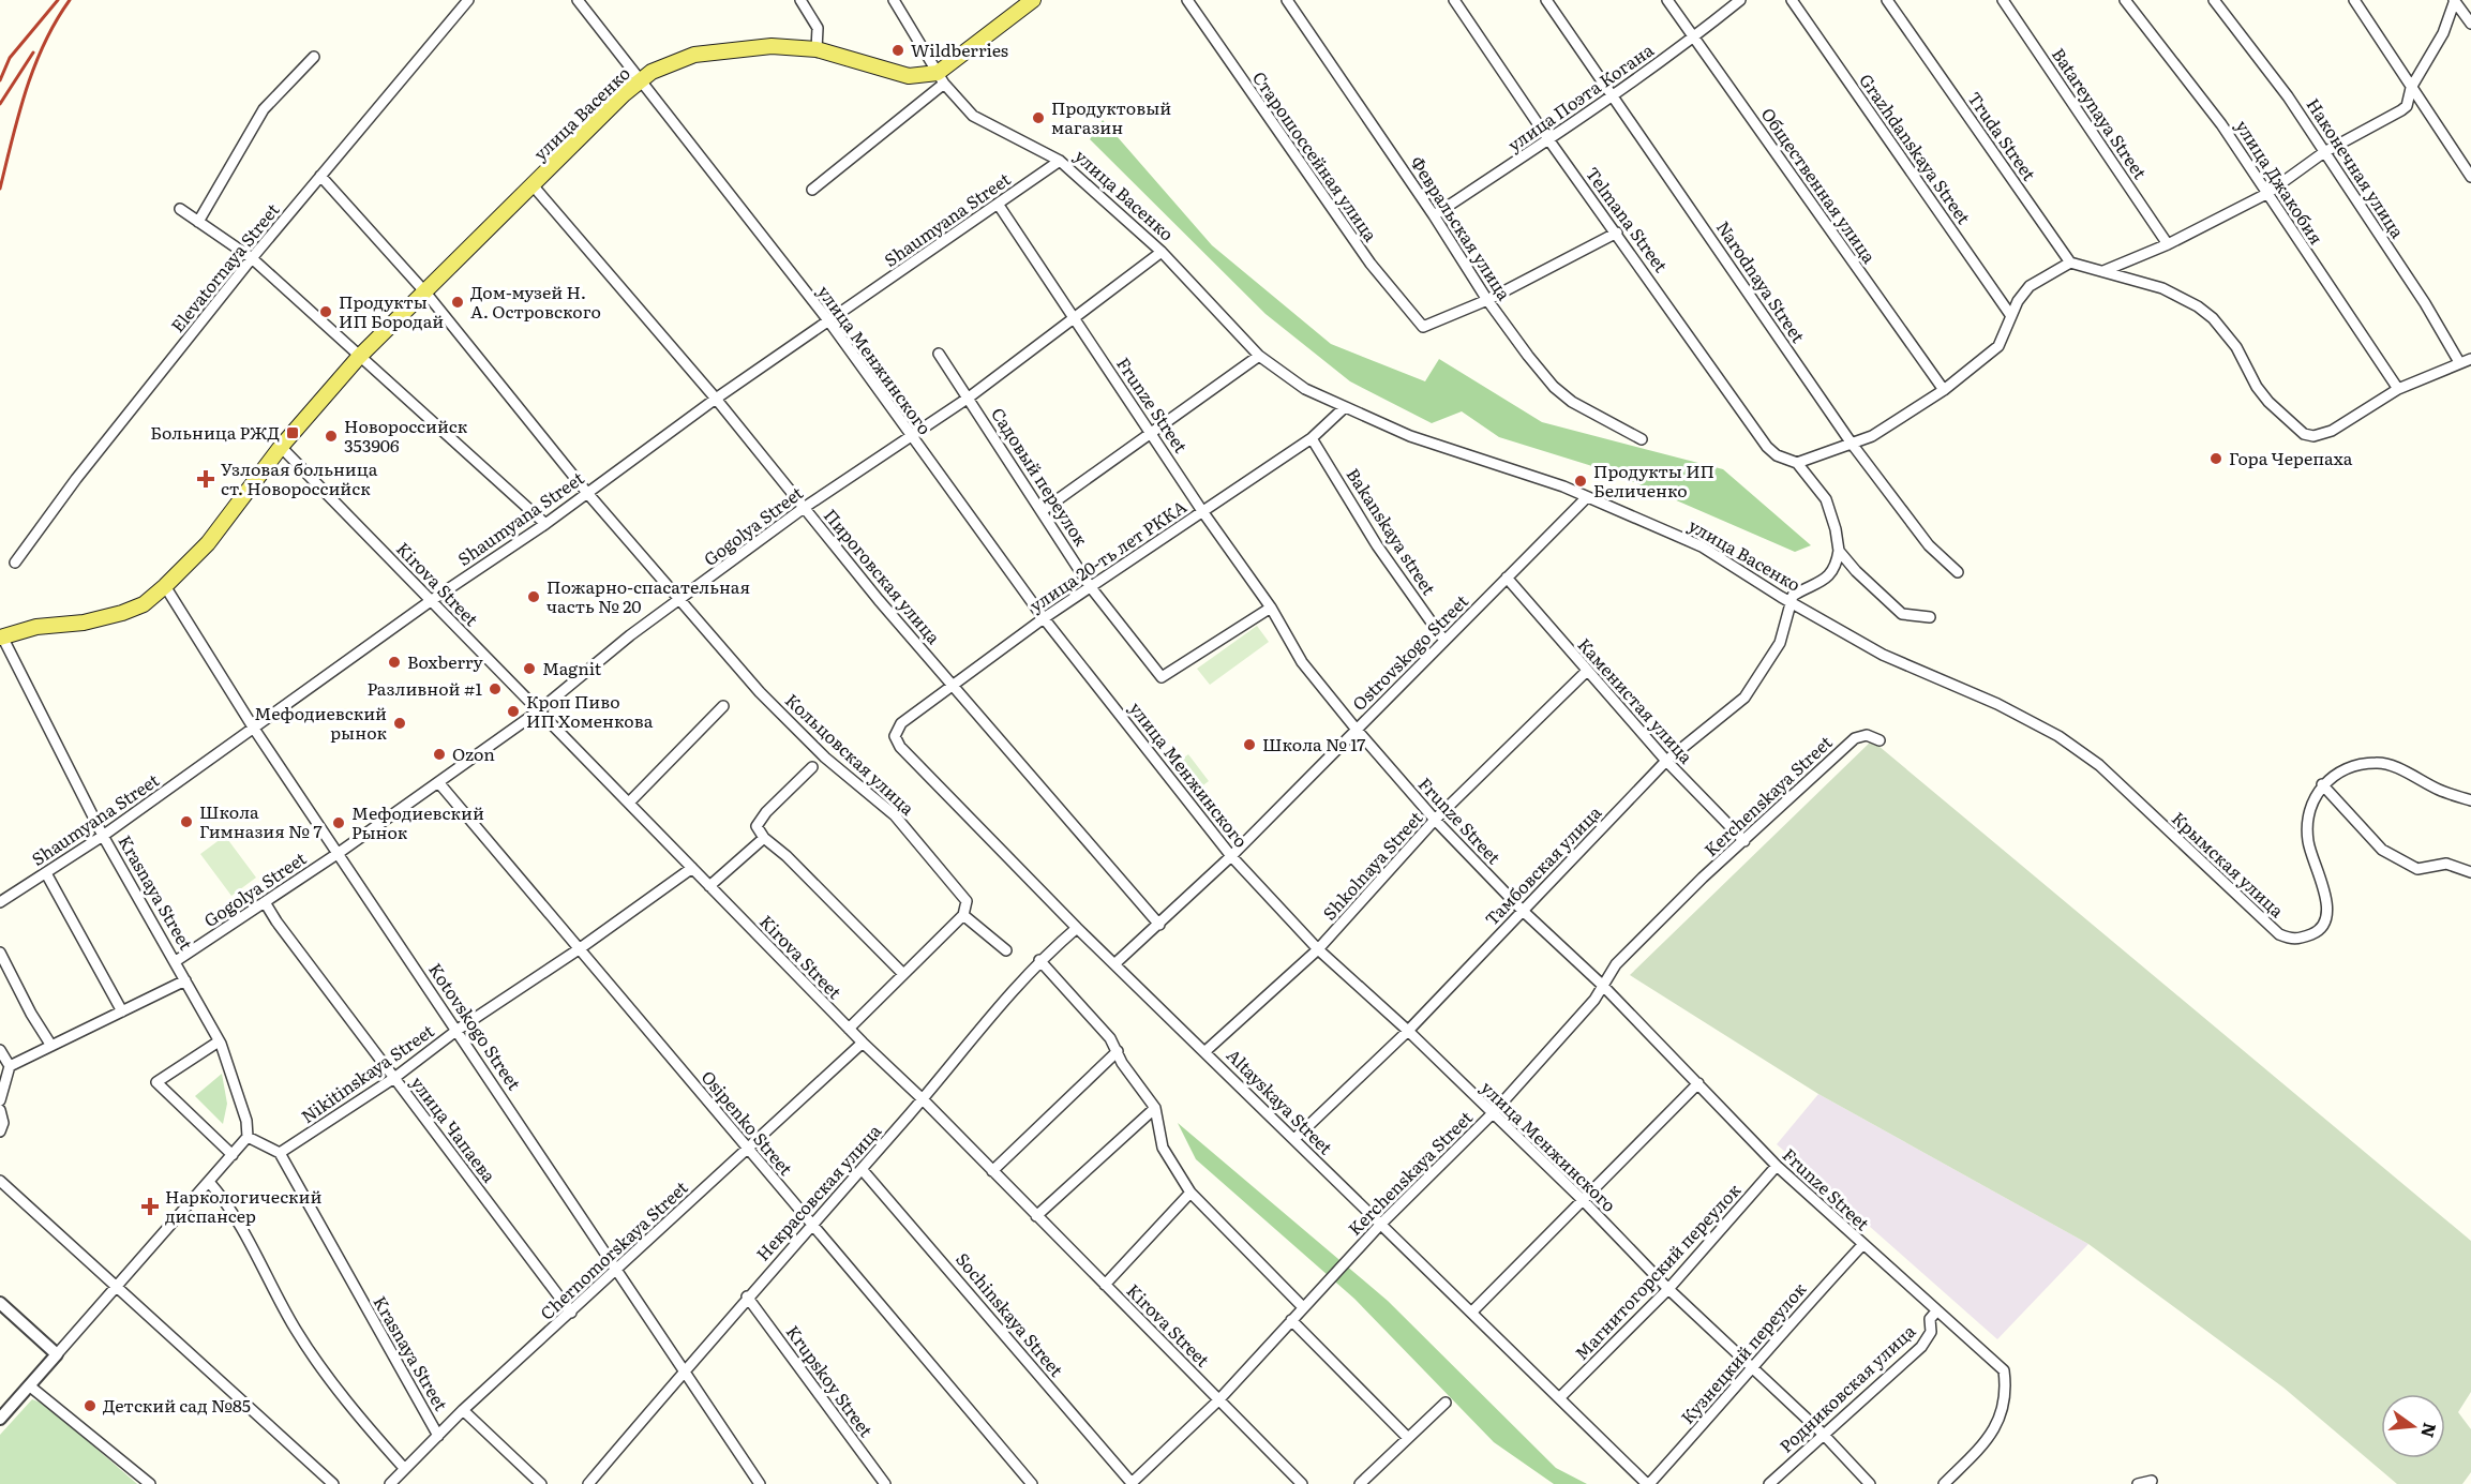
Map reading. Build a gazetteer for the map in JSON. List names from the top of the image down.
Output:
{
  "streets": {
    "main road": ["улица Васенко"],
    "street": [
      "улица Поэта Когана",
      "Batareynaya Street",
      "Truda Street",
      "Grazhdanskaya Street",
      "Старошоссейная улица",
      "Наконечная улица",
      "улица Джакобия",
      "Общественная улица",
      "Shaumyana Street",
      "Telmana Street",
      "Февральская улица",
      "Elevatornaya Street",
      "Narodnaya Street",
      "улица Менжинского",
      "Frunze Street",
      "Садовый переулок",
      "Gogolya Street",
      "Bakanskaya street",
      "улица 20-ть лет РККА",
      "Пироговская улица",
      "Kirova Street",
      "Ostrovskogo Street",
      "Каменистая улица",
      "Кольцовская улица",
      "Kerchenskaya Street",
      "Крымская улица",
      "Shkolnaya Street",
      "Тамбовская улица",
      "Krasnaya Street",
      "Kotovskogo Street",
      "Nikitinskaya Street",
      "Altayskaya Street",
      "Osipenko Street",
      "улица Чапаева",
      "Некрасовская улица",
      "Chernomorskaya Street",
      "Магнитогорский переулок",
      "Sochinskaya Street",
      "Кузнецкий переулок",
      "Krupskoy Street",
      "Родниковская улица"
    ]
  },
  "crossings": [
    ["улица Поэта Когана", "Общественная улица"],
    ["улица Поэта Когана", "Telmana Street"],
    ["улица Поэта Когана", "Февральская улица"],
    ["улица Поэта Когана", "Narodnaya Street"],
    ["улица Васенко", "Shaumyana Street"],
    ["улица Васенко", "улица Менжинского"],
    ["улица Васенко", "Gogolya Street"],
    ["улица Васенко", "улица 20-ть лет РККА"],
    ["улица Васенко", "Пироговская улица"],
    ["улица Васенко", "Kirova Street"],
    ["улица Васенко", "Ostrovskogo Street"],
    ["улица Васенко", "Кольцовская улица"],
    ["улица Васенко", "Крымская улица"],
    ["улица Васенко", "Тамбовская улица"],
    ["улица Васенко", "Krasnaya Street"],
    ["улица Васенко", "Kotovskogo Street"],
    ["Старошоссейная улица", "Февральская улица"],
    ["Shaumyana Street", "улица Менжинского"],
    ["Shaumyana Street", "Frunze Street"],
    ["Shaumyana Street", "Пироговская улица"],
    ["Shaumyana Street", "Kirova Street"],
    ["Shaumyana Street", "Кольцовская улица"],
    ["Shaumyana Street", "Krasnaya Street"],
    ["Shaumyana Street", "Kotovskogo Street"],
    ["Elevatornaya Street", "Кольцовская улица"],
    ["улица Менжинского", "Gogolya Street"],
    ["улица Менжинского", "улица 20-ть лет РККА"],
    ["улица Менжинского", "Ostrovskogo Street"],
    ["улица Менжинского", "Kerchenskaya Street"],
    ["улица Менжинского", "Shkolnaya Street"],
    ["улица Менжинского", "Тамбовская улица"],
    ["улица Менжинского", "Магнитогорский переулок"],
    ["улица Менжинского", "Кузнецкий переулок"],
    ["улица Менжинского", "Родниковская улица"],
    ["Frunze Street", "Садовый переулок"],
    ["Frunze Street", "Gogolya Street"],
    ["Frunze Street", "улица 20-ть лет РККА"],
    ["Frunze Street", "Ostrovskogo Street"],
    ["Frunze Street", "Kerchenskaya Street"],
    ["Frunze Street", "Shkolnaya Street"],
    ["Frunze Street", "Тамбовская улица"],
    ["Frunze Street", "Магнитогорский переулок"],
    ["Frunze Street", "Кузнецкий переулок"],
    ["Frunze Street", "Родниковская улица"],
    ["Садовый переулок", "Gogolya Street"],
    ["Садовый переулок", "улица 20-ть лет РККА"],
    ["Gogolya Street", "Пироговская улица"],
    ["Gogolya Street", "Kirova Street"],
    ["Gogolya Street", "Кольцовская улица"],
    ["Gogolya Street", "Krasnaya Street"],
    ["Gogolya Street", "Kotovskogo Street"],
    ["Gogolya Street", "Osipenko Street"],
    ["Gogolya Street", "улица Чапаева"],
    ["Bakanskaya street", "улица 20-ть лет РККА"],
    ["Bakanskaya street", "Ostrovskogo Street"],
    ["улица 20-ть лет РККА", "Пироговская улица"],
    ["улица 20-ть лет РККА", "Altayskaya Street"],
    ["Пироговская улица", "Ostrovskogo Street"],
    ["Kirova Street", "Kerchenskaya Street"],
    ["Kirova Street", "Nikitinskaya Street"],
    ["Kirova Street", "Некрасовская улица"],
    ["Kirova Street", "Chernomorskaya Street"],
    ["Ostrovskogo Street", "Каменистая улица"],
    ["Ostrovskogo Street", "Altayskaya Street"],
    ["Каменистая улица", "Kerchenskaya Street"],
    ["Каменистая улица", "Shkolnaya Street"],
    ["Каменистая улица", "Тамбовская улица"],
    ["Kerchenskaya Street", "Altayskaya Street"],
    ["Kerchenskaya Street", "Sochinskaya Street"],
    ["Shkolnaya Street", "Altayskaya Street"],
    ["Тамбовская улица", "Altayskaya Street"],
    ["Krasnaya Street", "Nikitinskaya Street"],
    ["Krasnaya Street", "Chernomorskaya Street"],
    ["Kotovskogo Street", "Nikitinskaya Street"],
    ["Kotovskogo Street", "Некрасовская улица"],
    ["Kotovskogo Street", "Chernomorskaya Street"],
    ["Nikitinskaya Street", "Osipenko Street"],
    ["Nikitinskaya Street", "улица Чапаева"],
    ["Altayskaya Street", "Некрасовская улица"],
    ["Altayskaya Street", "Магнитогорский переулок"],
    ["Altayskaya Street", "Кузнецкий переулок"],
    ["Osipenko Street", "Некрасовская улица"],
    ["Osipenko Street", "Chernomorskaya Street"],
    ["улица Чапаева", "Chernomorskaya Street"],
    ["Некрасовская улица", "Sochinskaya Street"],
    ["Некрасовская улица", "Krupskoy Street"]
  ],
  "places": {
    "other": [
      "Wildberries",
      "Продуктовый магазин",
      "Дом-музей Н. А. Островского",
      "Продукты ИП Бородай",
      "Новороссийск 353906",
      "Гора Черепаха",
      "Продукты ИП Беличенко",
      "Пожарно-спасательная часть № 20",
      "Boxberry",
      "Magnit",
      "Разливной #1",
      "Кроп Пиво ИП Хоменкова",
      "Мефодиевский рынок",
      "Школа № 17",
      "Ozon",
      "Школа Гимназия № 7",
      "Мефодиевский Рынок",
      "Детский сад №85"
    ],
    "transit": ["Больница РЖД"],
    "health": ["Узловая больница ст. Новороссийск", "Наркологический диспансер"]
  },
  "north": "right"
}
